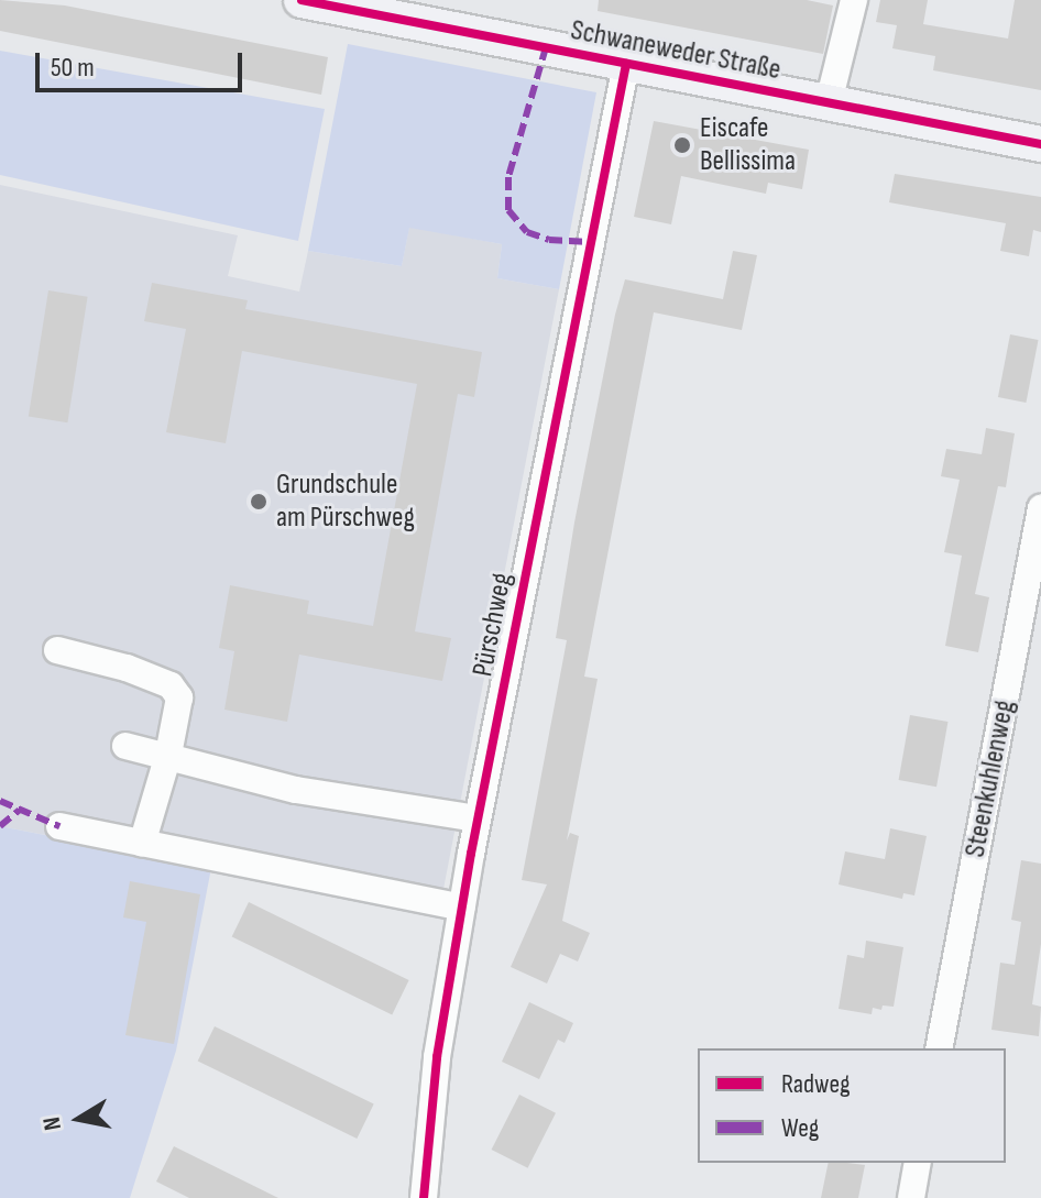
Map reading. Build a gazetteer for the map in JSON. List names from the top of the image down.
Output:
{
  "streets": {
    "main road": ["Schwaneweder Straße"],
    "street": ["Pürschweg", "Steenkuhlenweg"]
  },
  "crossings": [
    ["Schwaneweder Straße", "Pürschweg"]
  ],
  "places": ["Eiscafe Bellissima", "Grundschule am Pürschweg"],
  "legend": ["Radweg", "Weg"],
  "scale_bar": "50 m",
  "north": "left"
}
